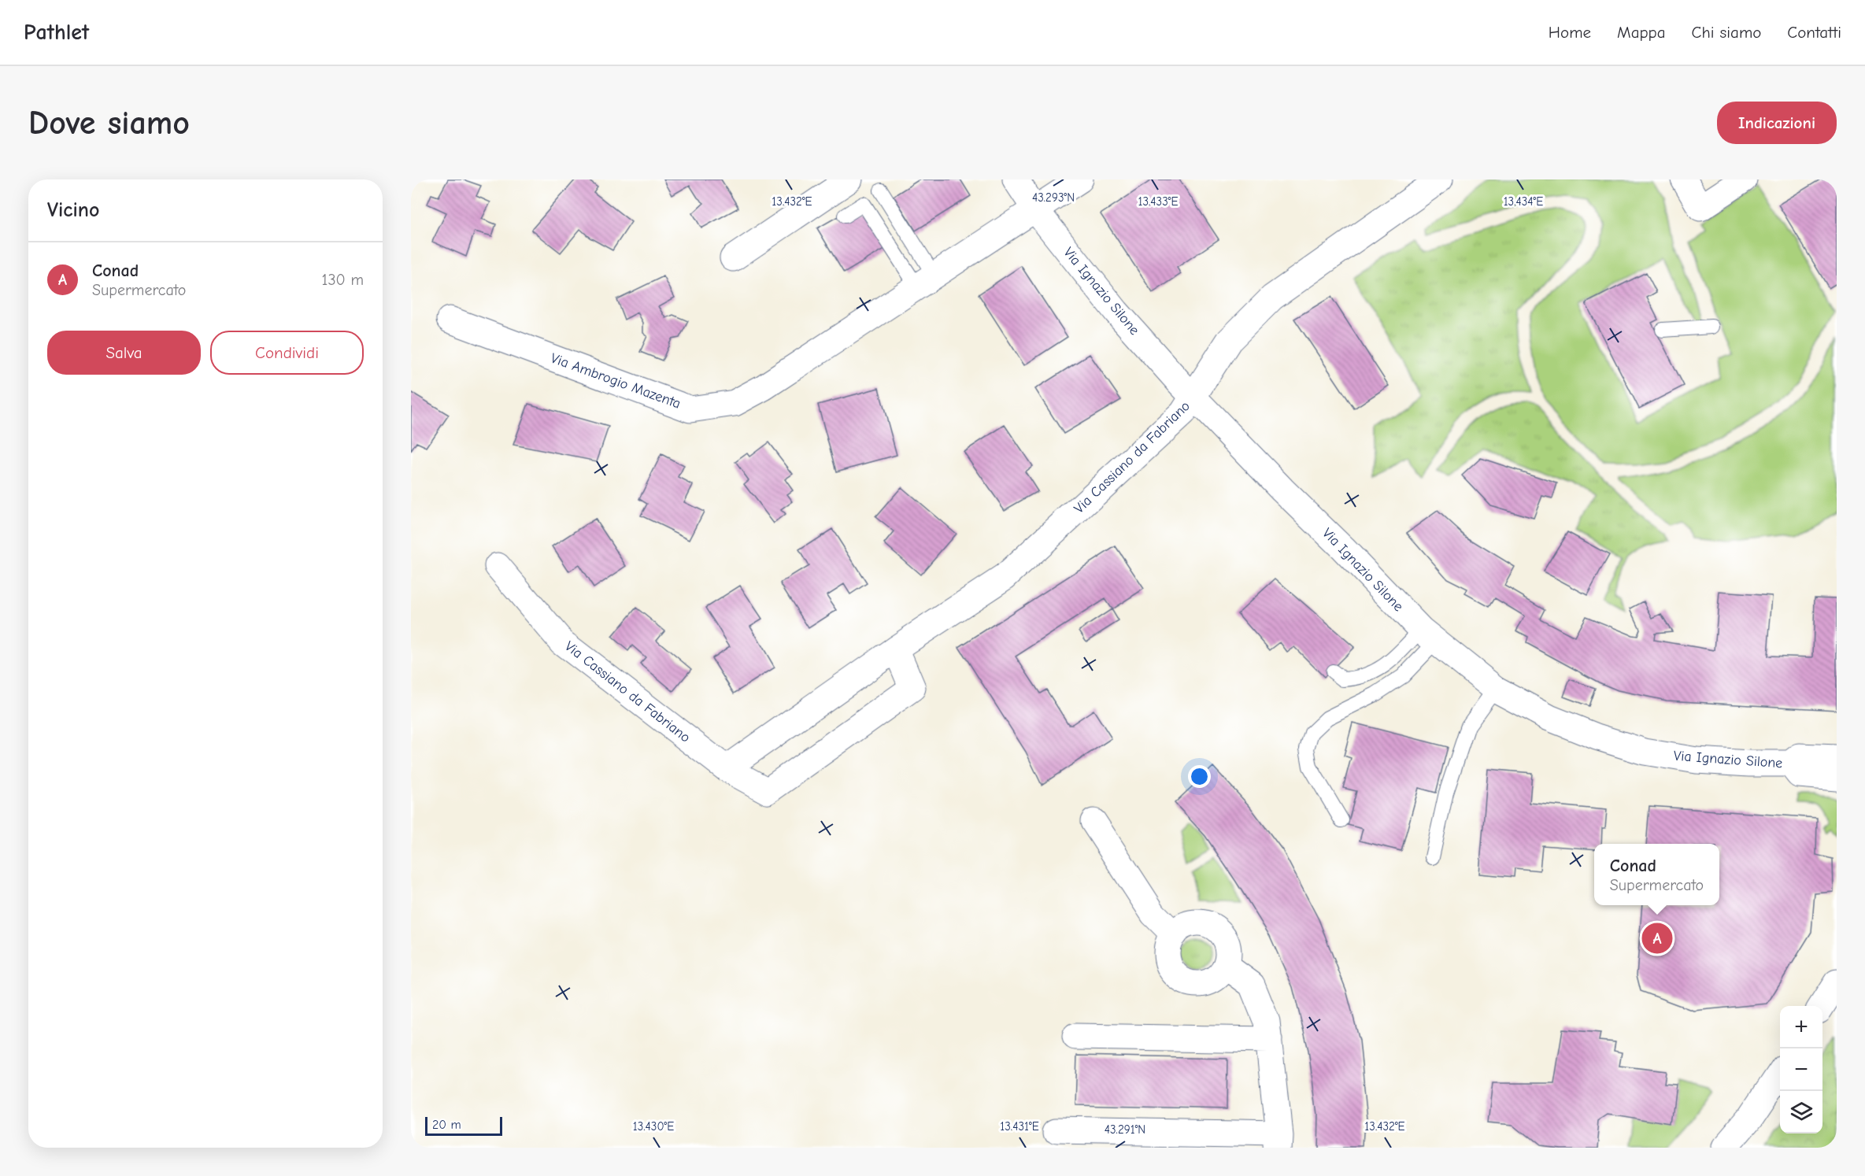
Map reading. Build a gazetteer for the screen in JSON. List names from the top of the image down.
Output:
{
  "streets": {
    "street": ["Via Ignazio Silone", "Via Ambrogio Mazenta", "Via Cassiano da Fabriano"]
  },
  "crossings": [
    ["Via Ignazio Silone", "Via Ambrogio Mazenta"],
    ["Via Ignazio Silone", "Via Cassiano da Fabriano"]
  ],
  "scale_bar": "20 m",
  "page": {
    "header": "Pathlet",
    "nav": [
      "Home",
      "Mappa",
      "Chi siamo",
      "Contatti"
    ],
    "buttons": [
      "Indicazioni",
      ["Salva", "Condividi"]
    ],
    "title": "Dove siamo",
    "heading": "Vicino",
    "list": [
      {
        "mark": "A",
        "name": "Conad",
        "note": "Supermercato",
        "value": "130 m"
      }
    ],
    "popup": ["Conad", "Supermercato"],
    "pins": "A",
    "map_buttons": ["+", "−"],
    "scale": "20 m"
  },
  "coordinates": [
    "43.293°N",
    "13.432°E",
    "13.433°E",
    "13.434°E",
    "13.430°E",
    "13.431°E",
    "43.291°N"
  ]
}
